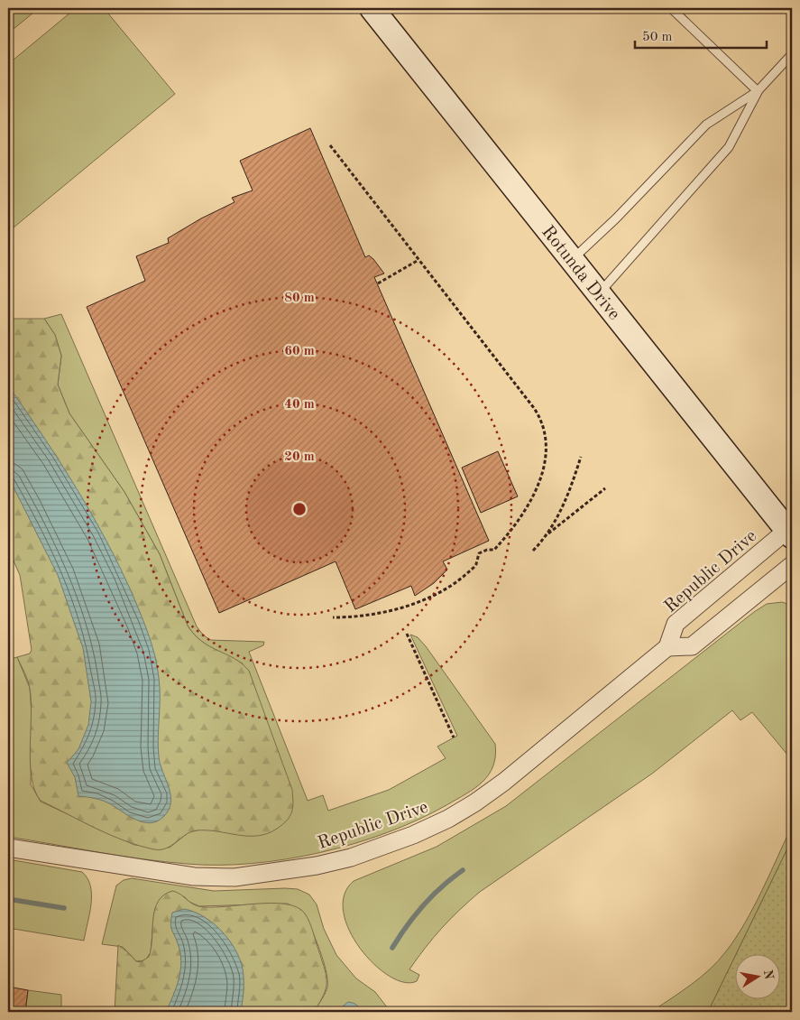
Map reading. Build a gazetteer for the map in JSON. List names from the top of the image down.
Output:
{
  "streets": {
    "main road": ["Rotunda Drive"],
    "street": ["Republic Drive"]
  },
  "crossings": [
    ["Rotunda Drive", "Republic Drive"]
  ],
  "scale_bar": "50 m",
  "north": "right",
  "rings": [
    "80 m",
    "60 m",
    "40 m",
    "20 m"
  ]
}
